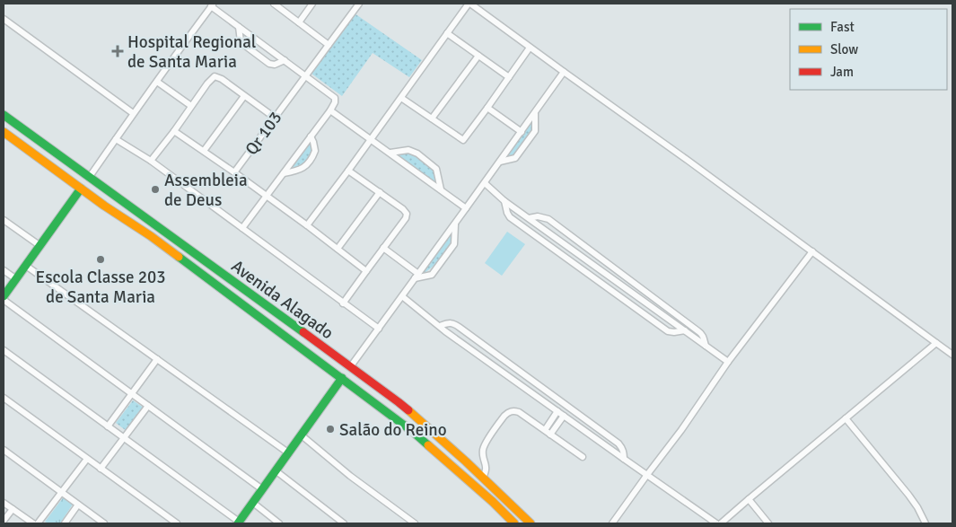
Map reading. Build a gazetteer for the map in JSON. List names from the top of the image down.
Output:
{
  "streets": {
    "main road": ["Avenida Alagado"],
    "street": ["Qr 103"]
  },
  "places": {
    "health": ["Hospital Regional de Santa Maria"],
    "other": ["Assembleia de Deus", "Escola Classe 203 de Santa Maria", "Salão do Reino"]
  },
  "legend": ["Fast", "Slow", "Jam"]
}
